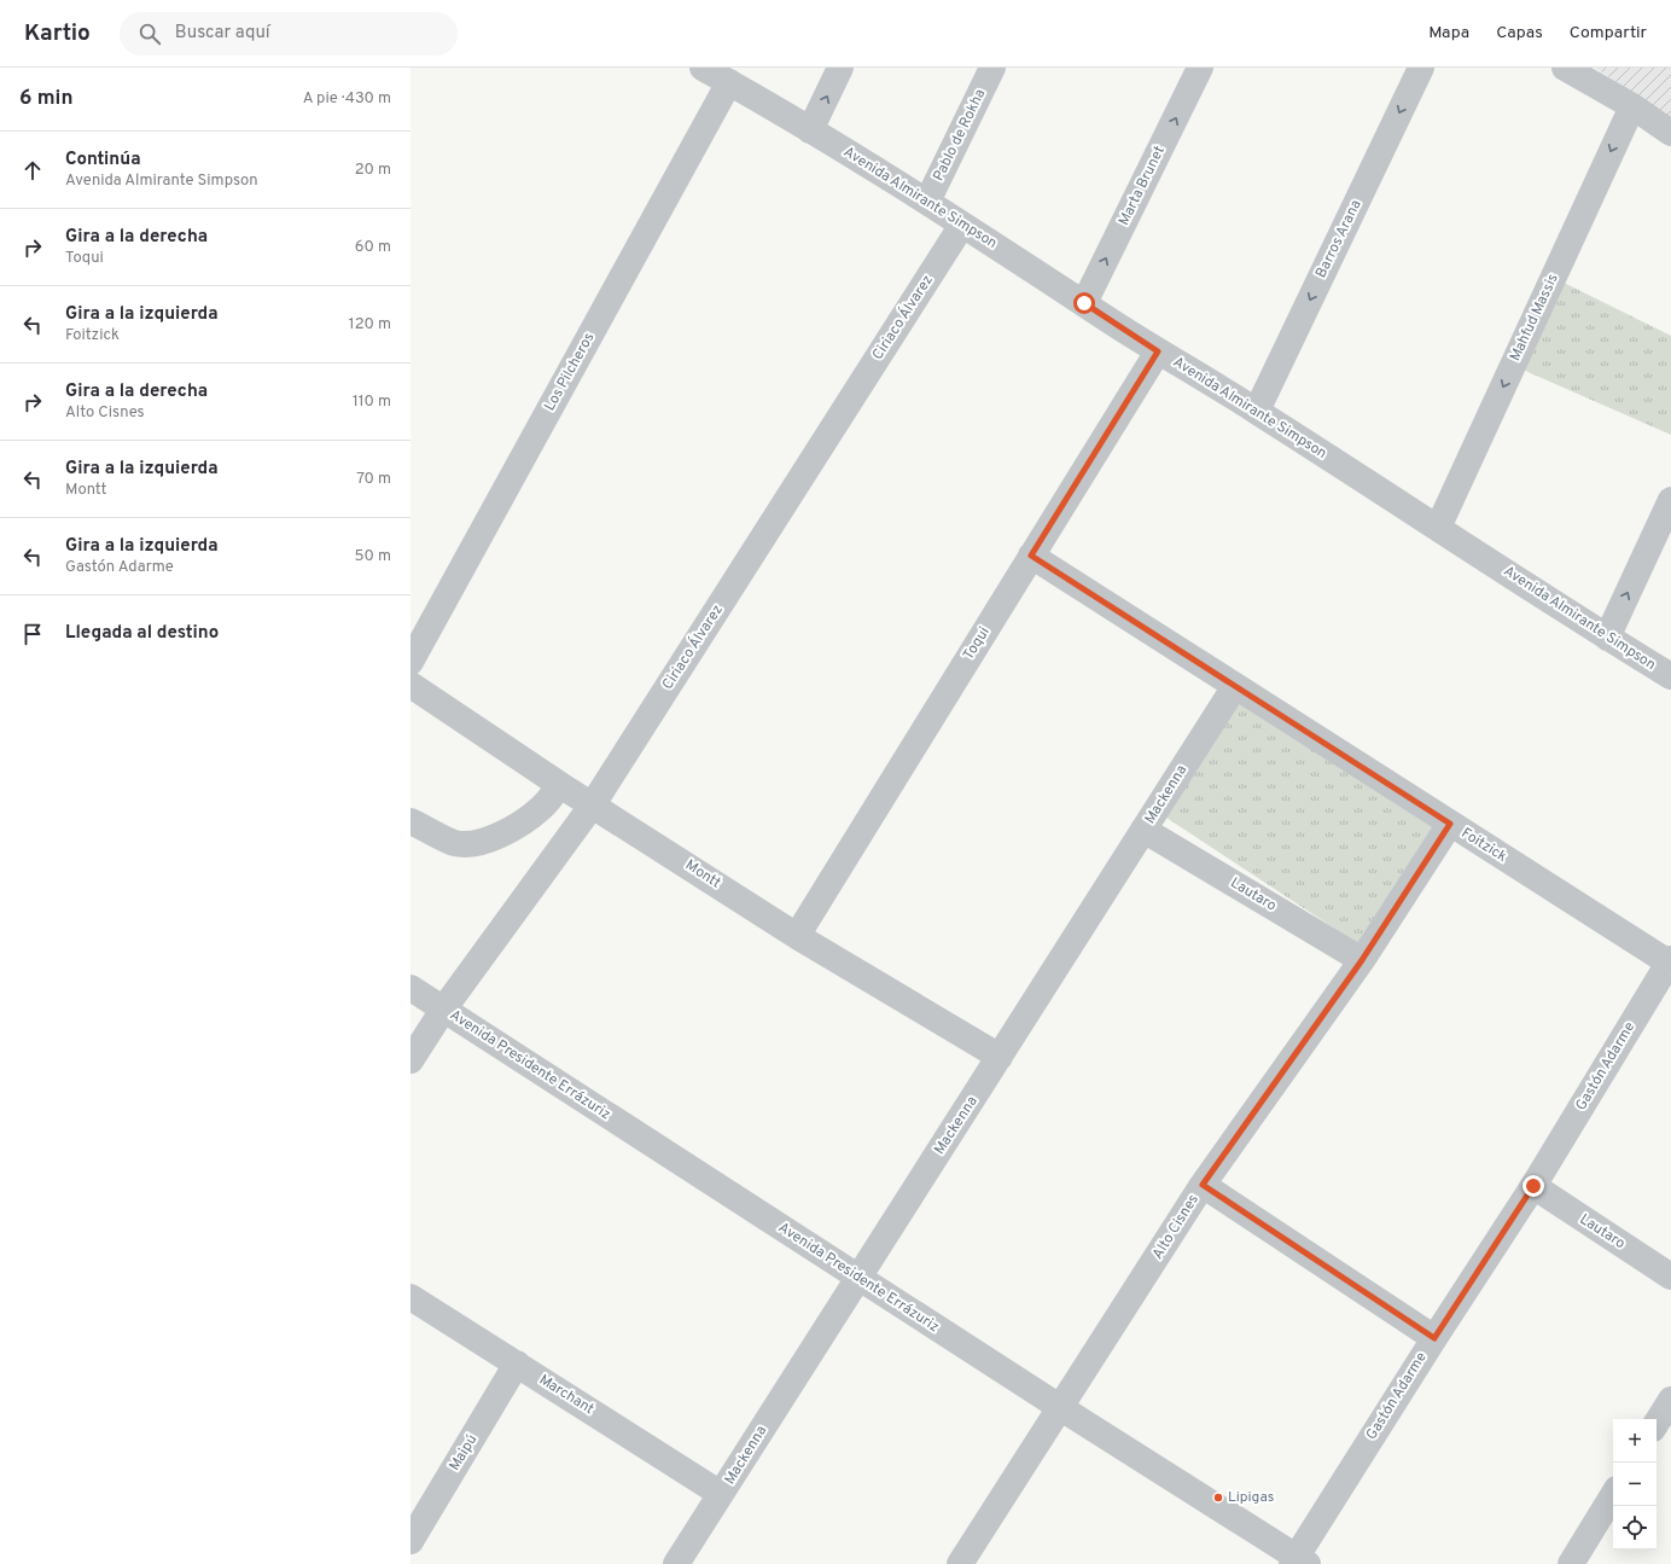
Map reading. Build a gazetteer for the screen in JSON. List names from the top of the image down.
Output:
{
  "streets": {
    "street": [
      "Pablo de Rokha",
      "Marta Brunet",
      "Avenida Almirante Simpson",
      "Barros Arana",
      "Ciriaco Álvarez",
      "Mahfud Massis",
      "Los Pilcheros",
      "Toqui",
      "Mackenna",
      "Foitzick",
      "Montt",
      "Lautaro",
      "Avenida Presidente Errázuriz",
      "Gastón Adarme",
      "Alto Cisnes",
      "Marchant",
      "Maipú"
    ]
  },
  "crossings": [
    ["Pablo de Rokha", "Avenida Almirante Simpson"],
    ["Marta Brunet", "Avenida Almirante Simpson"],
    ["Avenida Almirante Simpson", "Barros Arana"],
    ["Avenida Almirante Simpson", "Ciriaco Álvarez"],
    ["Avenida Almirante Simpson", "Mahfud Massis"],
    ["Avenida Almirante Simpson", "Los Pilcheros"],
    ["Avenida Almirante Simpson", "Toqui"],
    ["Ciriaco Álvarez", "Montt"],
    ["Ciriaco Álvarez", "Avenida Presidente Errázuriz"],
    ["Toqui", "Foitzick"],
    ["Toqui", "Montt"],
    ["Mackenna", "Foitzick"],
    ["Mackenna", "Montt"],
    ["Mackenna", "Lautaro"],
    ["Mackenna", "Avenida Presidente Errázuriz"],
    ["Mackenna", "Marchant"],
    ["Foitzick", "Gastón Adarme"],
    ["Foitzick", "Alto Cisnes"],
    ["Lautaro", "Gastón Adarme"],
    ["Lautaro", "Alto Cisnes"],
    ["Avenida Presidente Errázuriz", "Gastón Adarme"],
    ["Avenida Presidente Errázuriz", "Alto Cisnes"],
    ["Marchant", "Maipú"]
  ],
  "one_way": ["Marta Brunet", "Barros Arana", "Mahfud Massis"],
  "places": ["Lipigas"],
  "page": {
    "header": "Kartio",
    "search": "Buscar aquí",
    "nav": ["Mapa", "Capas", "Compartir"],
    "heading": ["6 min", "A pie · 430 m"],
    "list": [
      ["Continúa", "Avenida Almirante Simpson", "20 m"],
      ["Gira a la derecha", "Toqui", "60 m"],
      ["Gira a la izquierda", "Foitzick", "120 m"],
      ["Gira a la derecha", "Alto Cisnes", "110 m"],
      ["Gira a la izquierda", "Montt", "70 m"],
      ["Gira a la izquierda", "Gastón Adarme", "50 m"],
      "Llegada al destino"
    ],
    "map_buttons": ["+", "−"]
  }
}
